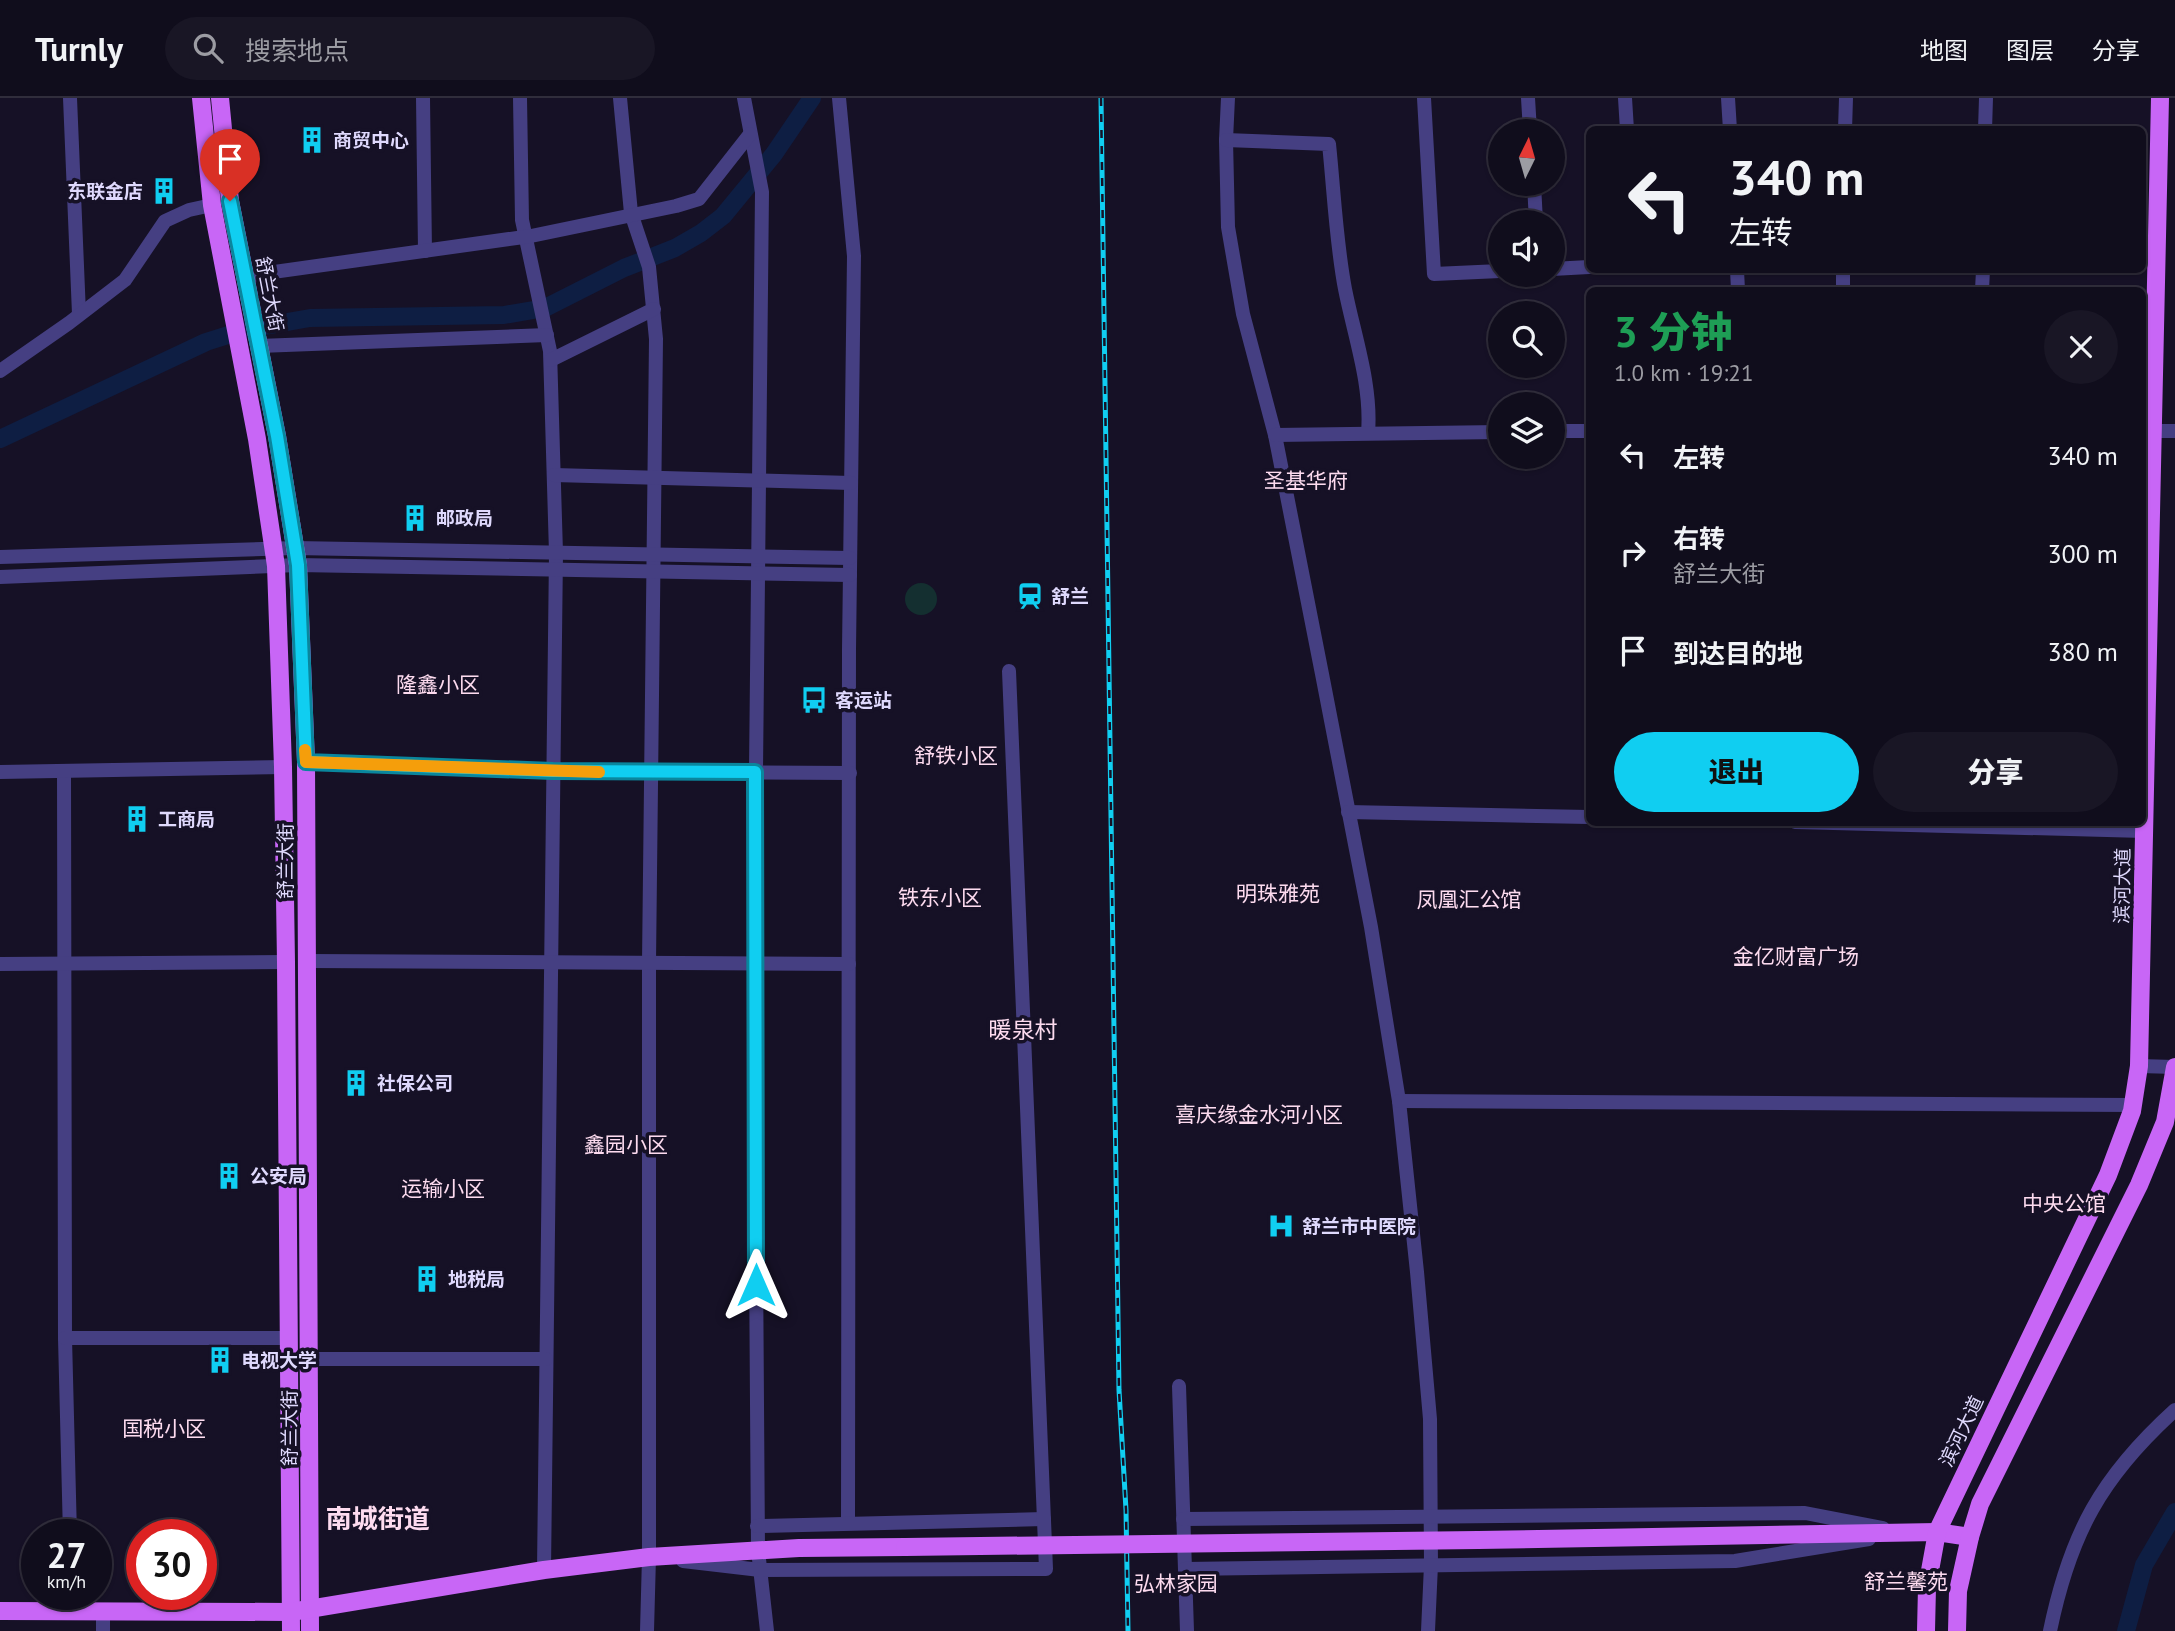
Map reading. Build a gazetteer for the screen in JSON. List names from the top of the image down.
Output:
{
  "streets": {
    "main road": ["舒兰大街", "滨河大道"]
  },
  "districts": [
    "圣基华府",
    "隆鑫小区",
    "舒铁小区",
    "明珠雅苑",
    "铁东小区",
    "凤凰汇公馆",
    "金亿财富广场",
    "暖泉村",
    "喜庆缘金水河小区",
    "鑫园小区",
    "运输小区",
    "中央公馆",
    "国税小区",
    "南城街道",
    "舒兰馨苑",
    "弘林家园"
  ],
  "places": {
    "building": [
      "商贸中心",
      "东联金店",
      "邮政局",
      "工商局",
      "社保公司",
      "公安局",
      "地税局",
      "电视大学"
    ],
    "station": ["舒兰"],
    "bus stop": ["客运站"],
    "hospital": ["舒兰市中医院"]
  },
  "north": "top",
  "page": {
    "header": "Turnly",
    "search": "搜索地点",
    "nav": ["地图", "图层", "分享"],
    "turn": ["340 m", "左转"],
    "heading": ["3 分钟", "1.0 km · 19:21"],
    "list": [
      {
        "name": "左转",
        "value": "340 m"
      },
      {
        "name": "右转",
        "note": "舒兰大街",
        "value": "300 m"
      },
      {
        "name": "到达目的地",
        "value": "380 m"
      }
    ],
    "buttons": ["退出", "分享"],
    "speed": "27 km/h",
    "limit": "30"
  }
}
